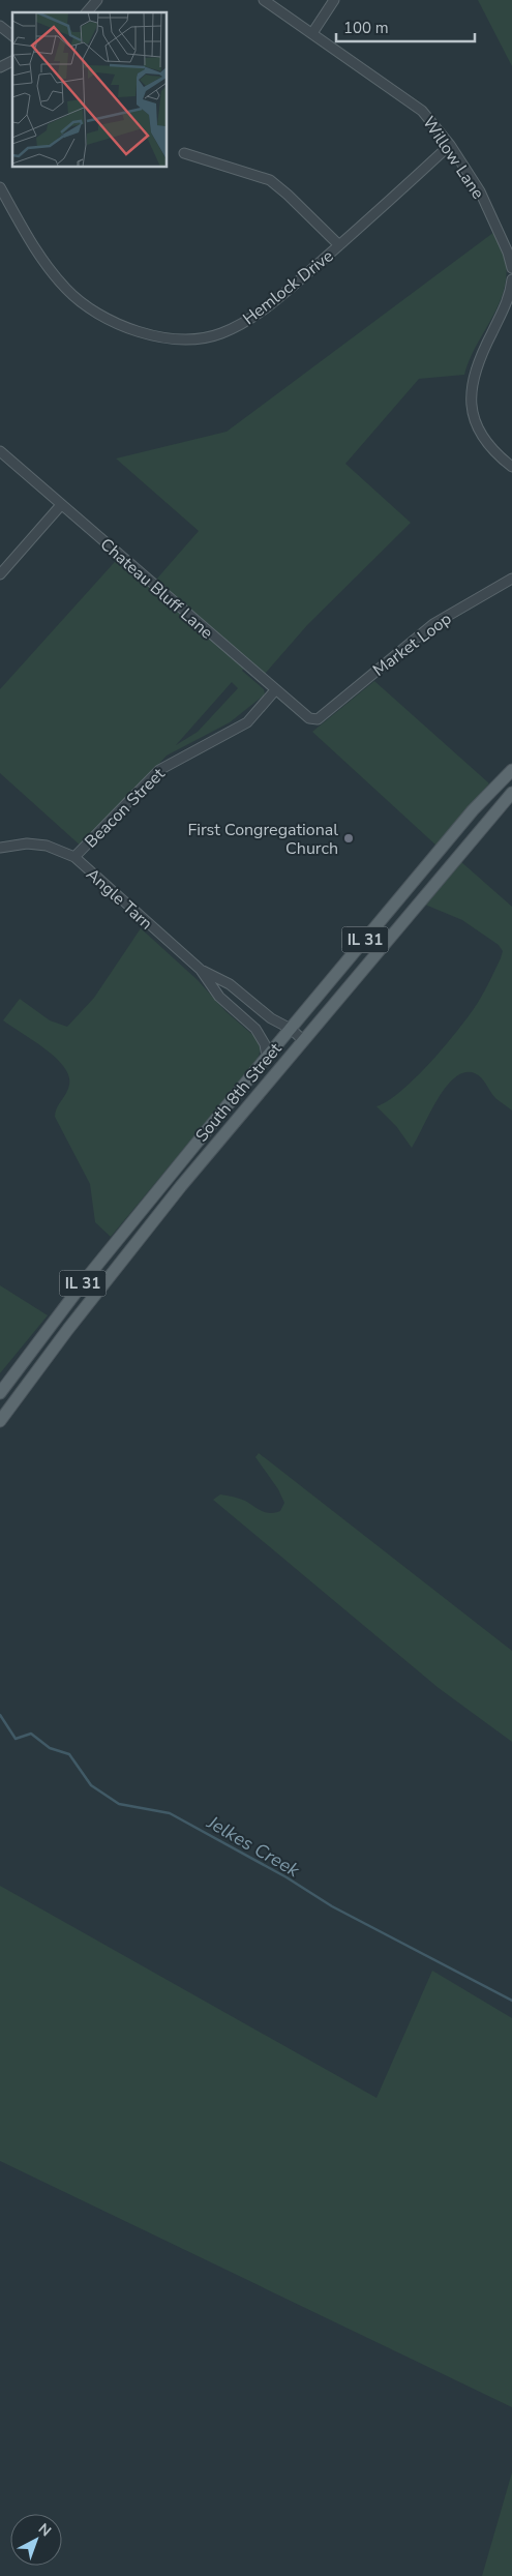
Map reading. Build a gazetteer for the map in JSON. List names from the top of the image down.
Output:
{
  "streets": {
    "main road": ["IL 31", "South 8th Street"],
    "street": [
      "Willow Lane",
      "Hemlock Drive",
      "Chateau Bluff Lane",
      "Market Loop",
      "Beacon Street",
      "Angle Tarn"
    ]
  },
  "crossings": [
    ["Willow Lane", "Hemlock Drive"],
    ["Chateau Bluff Lane", "Market Loop"],
    ["Chateau Bluff Lane", "Beacon Street"],
    ["Beacon Street", "Angle Tarn"],
    ["Angle Tarn", "South 8th Street"]
  ],
  "water": ["Jelkes Creek"],
  "places": ["First Congregational Church"],
  "scale_bar": "100 m",
  "north": "top right"
}
